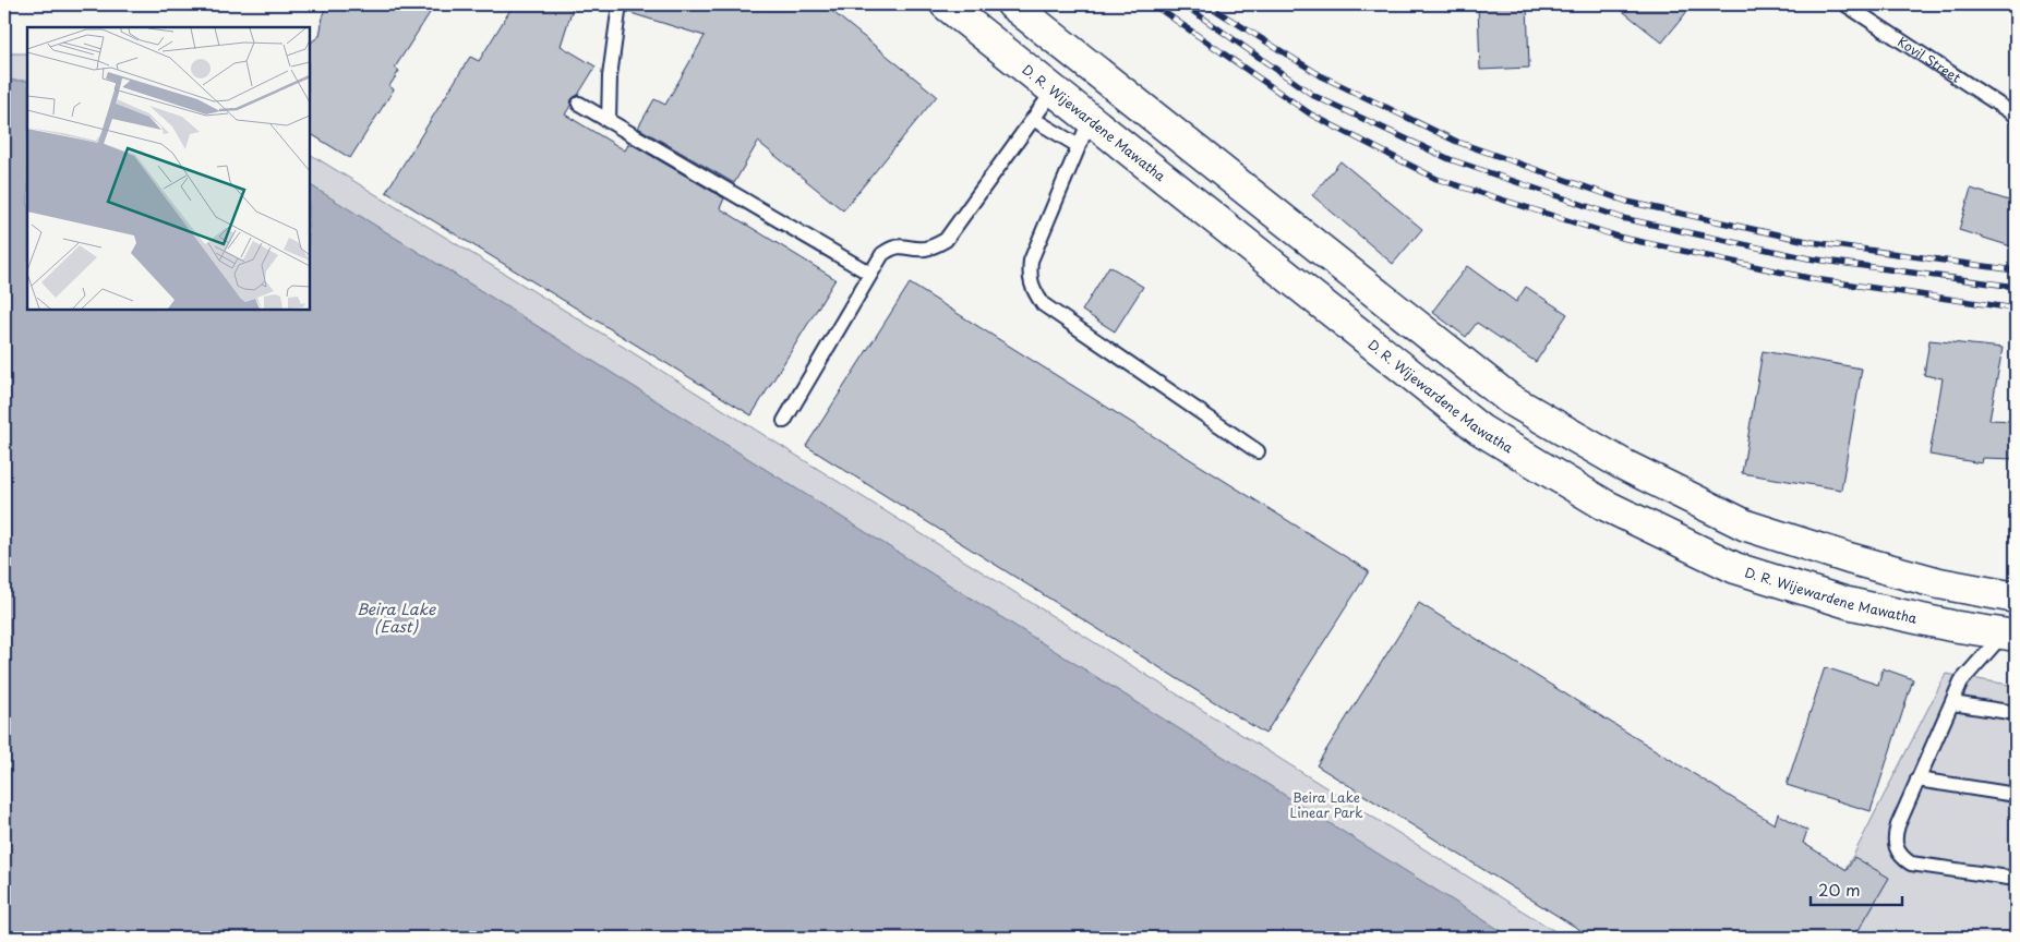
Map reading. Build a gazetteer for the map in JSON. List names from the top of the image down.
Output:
{
  "streets": {
    "main road": ["D. R. Wijewardene Mawatha"],
    "lane": ["Kovil Street"]
  },
  "water": ["Beira Lake (East)"],
  "parks": ["Beira Lake Linear Park"],
  "scale_bar": "20 m"
}
